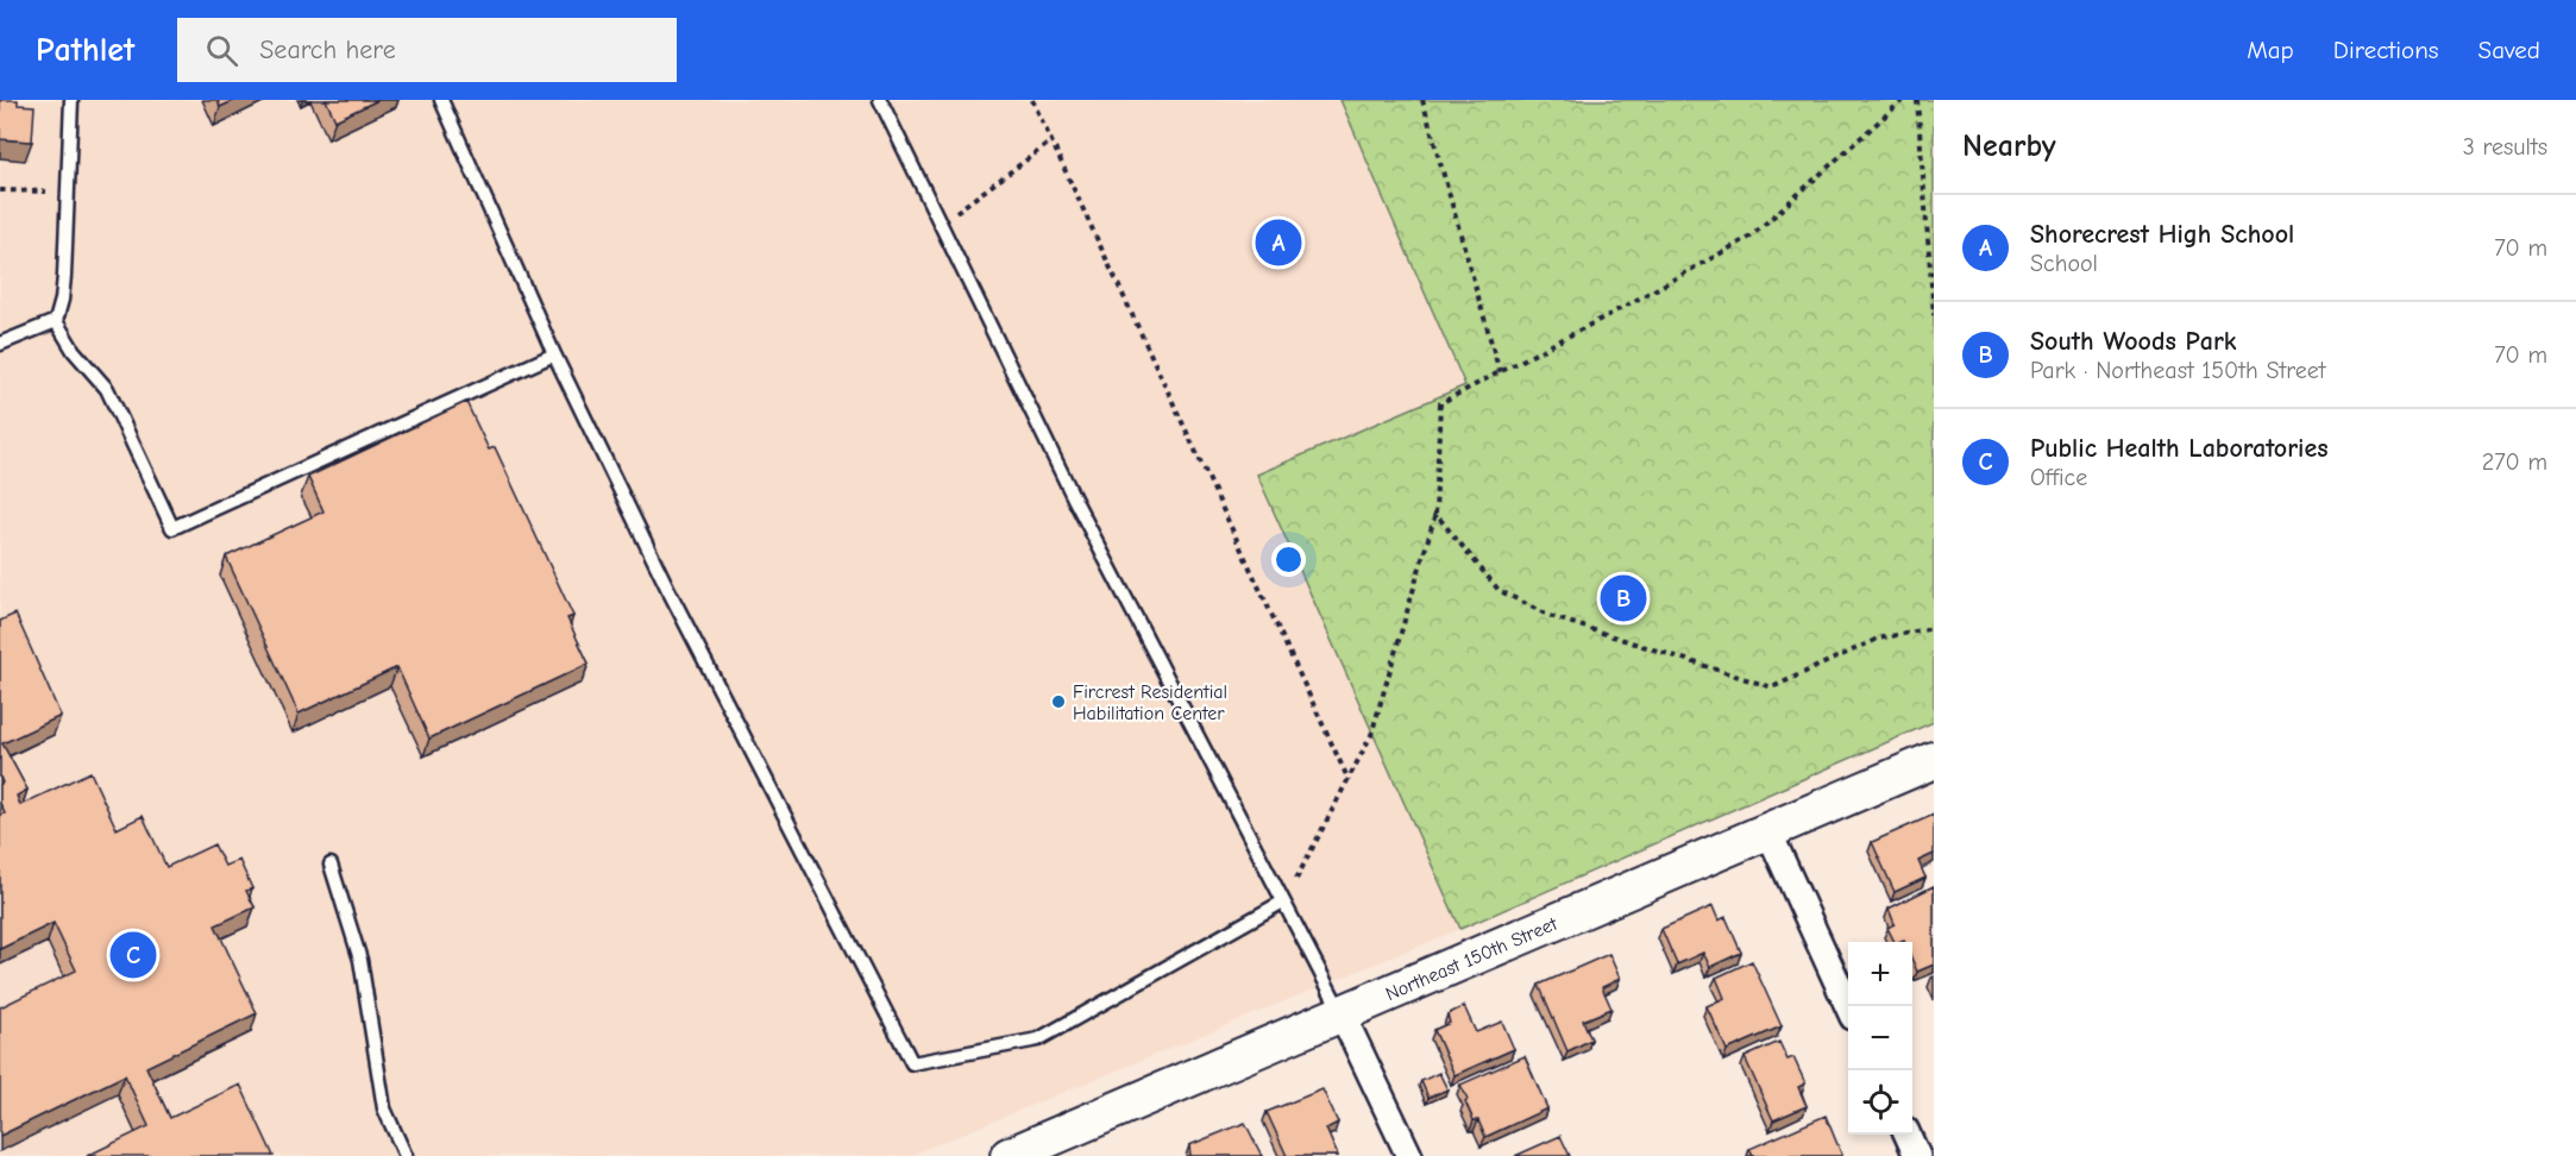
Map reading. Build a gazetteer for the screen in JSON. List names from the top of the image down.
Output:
{
  "streets": {
    "street": ["Northeast 150th Street"]
  },
  "places": ["Fircrest Residential Habilitation Center"],
  "page": {
    "header": "Pathlet",
    "search": "Search here",
    "nav": ["Map", "Directions", "Saved"],
    "heading": ["Nearby", "3 results"],
    "list": [
      {
        "mark": "A",
        "name": "Shorecrest High School",
        "note": "School",
        "value": "70 m"
      },
      {
        "mark": "B",
        "name": "South Woods Park",
        "note": "Park · Northeast 150th Street",
        "value": "70 m"
      },
      {
        "mark": "C",
        "name": "Public Health Laboratories",
        "note": "Office",
        "value": "270 m"
      }
    ],
    "pins": ["A", "B", "C"],
    "map_buttons": ["+", "−"]
  }
}
